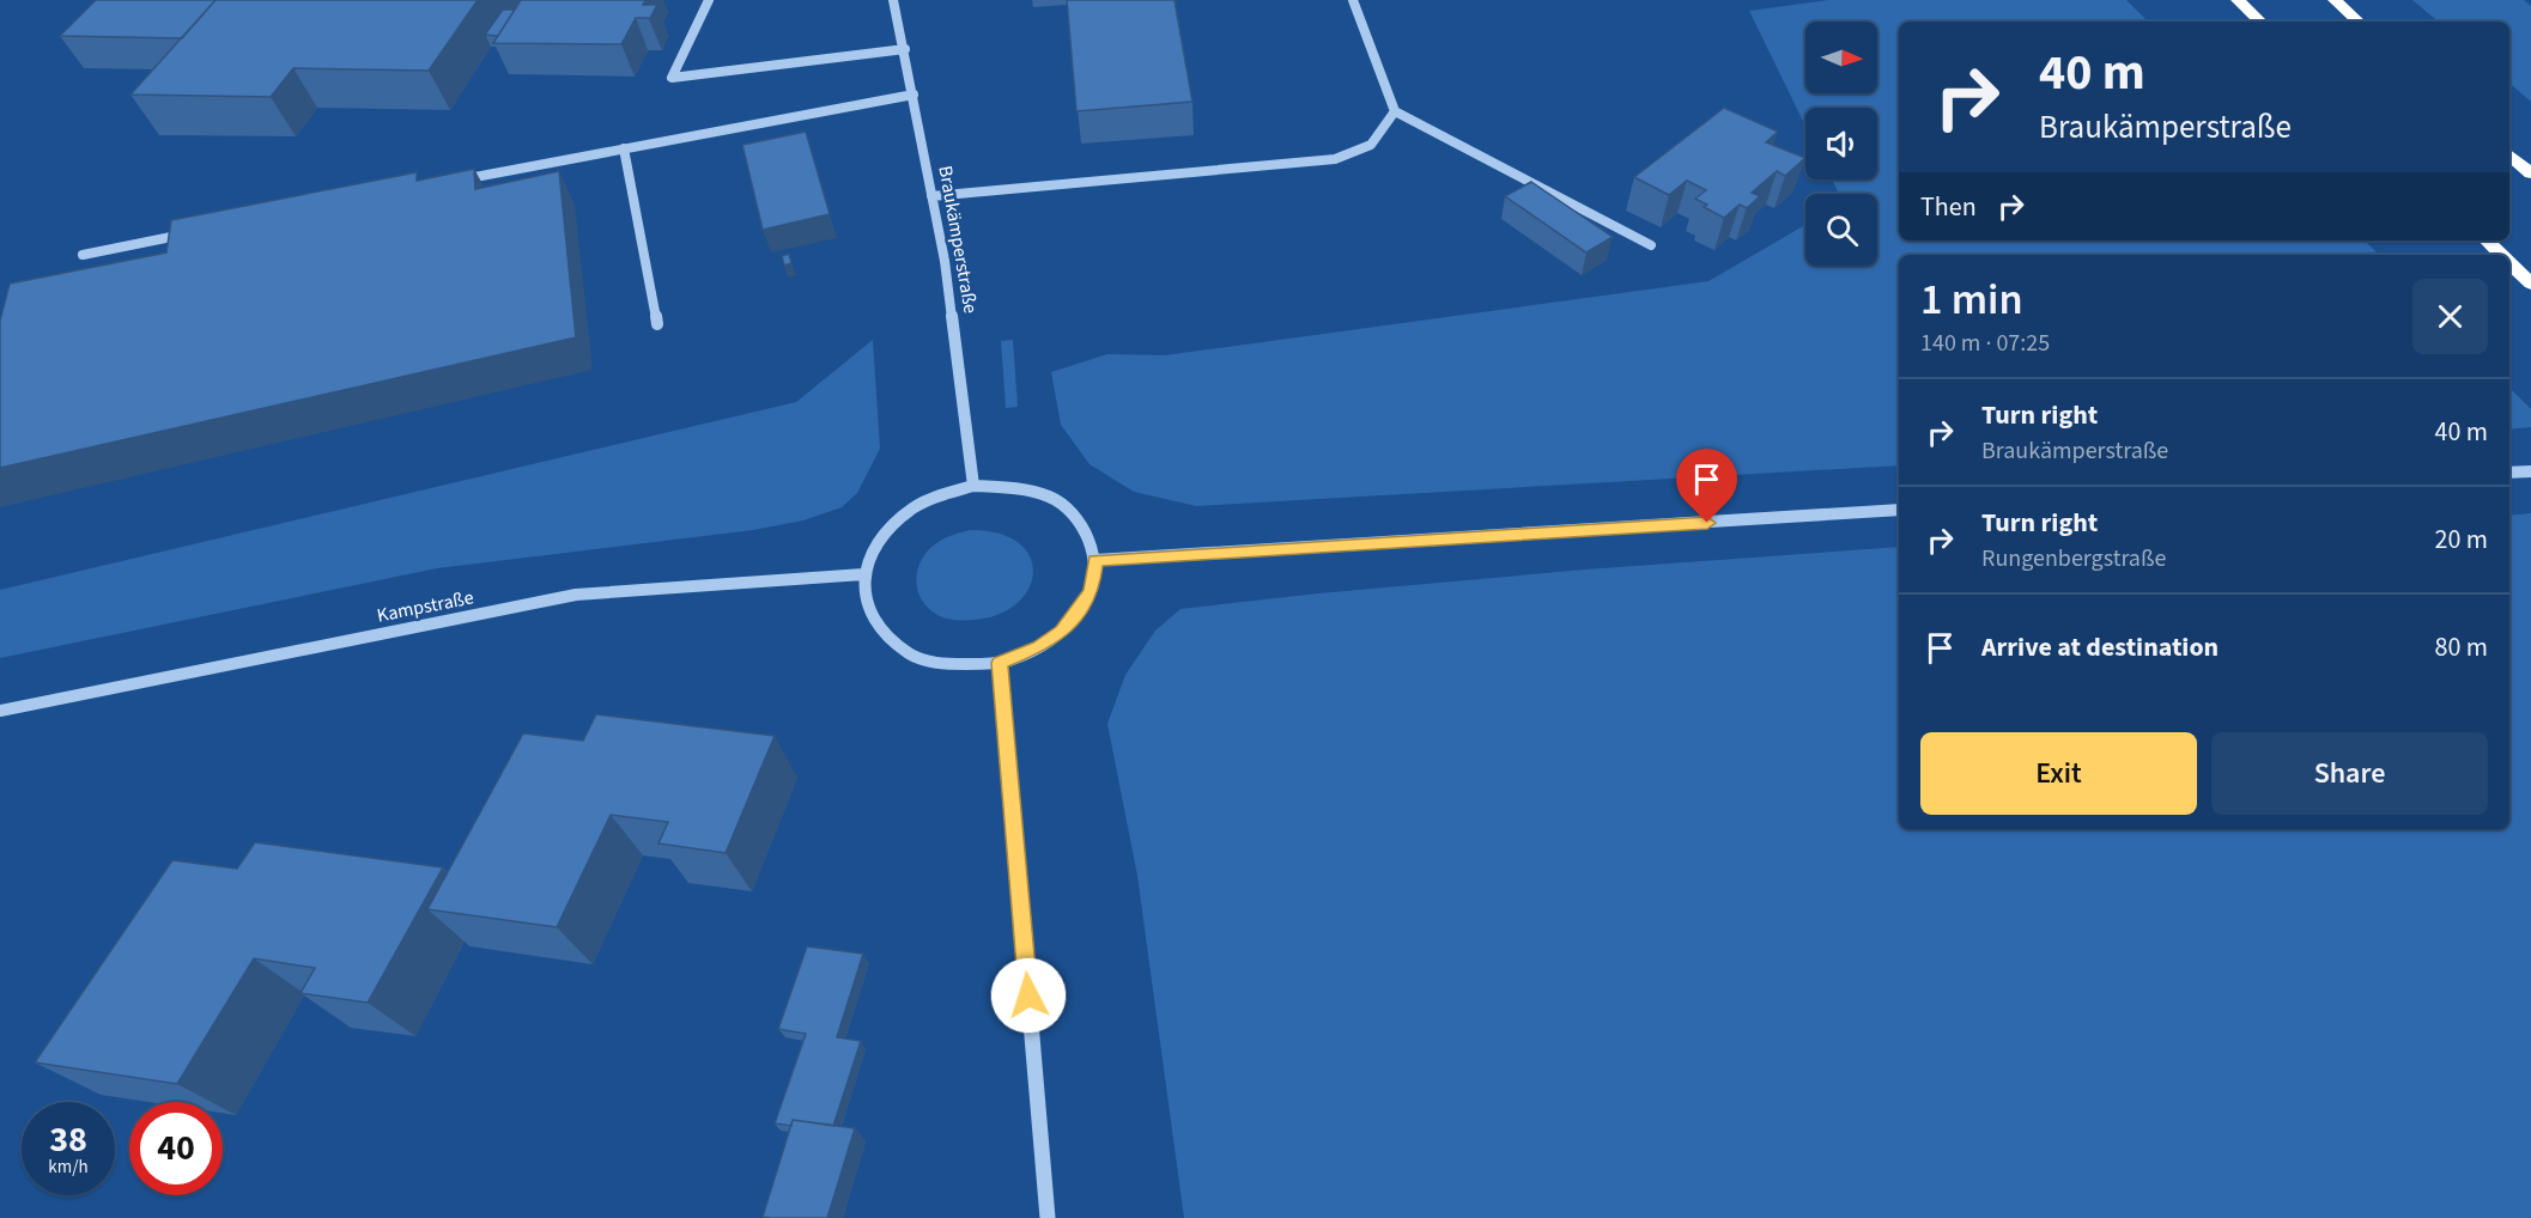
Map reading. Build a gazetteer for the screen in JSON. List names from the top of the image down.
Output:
{
  "streets": {
    "street": ["Braukämperstraße", "Kampstraße"]
  },
  "crossings": [
    ["Braukämperstraße", "Kampstraße"]
  ],
  "north": "right",
  "page": {
    "turn": ["40 m", "Braukämperstraße"],
    "then": "Then",
    "heading": ["1 min", "140 m · 07:25"],
    "list": [
      {
        "name": "Turn right",
        "note": "Braukämperstraße",
        "value": "40 m"
      },
      {
        "name": "Turn right",
        "note": "Rungenbergstraße",
        "value": "20 m"
      },
      {
        "name": "Arrive at destination",
        "value": "80 m"
      }
    ],
    "buttons": ["Exit", "Share"],
    "speed": "38 km/h",
    "limit": "40"
  }
}
